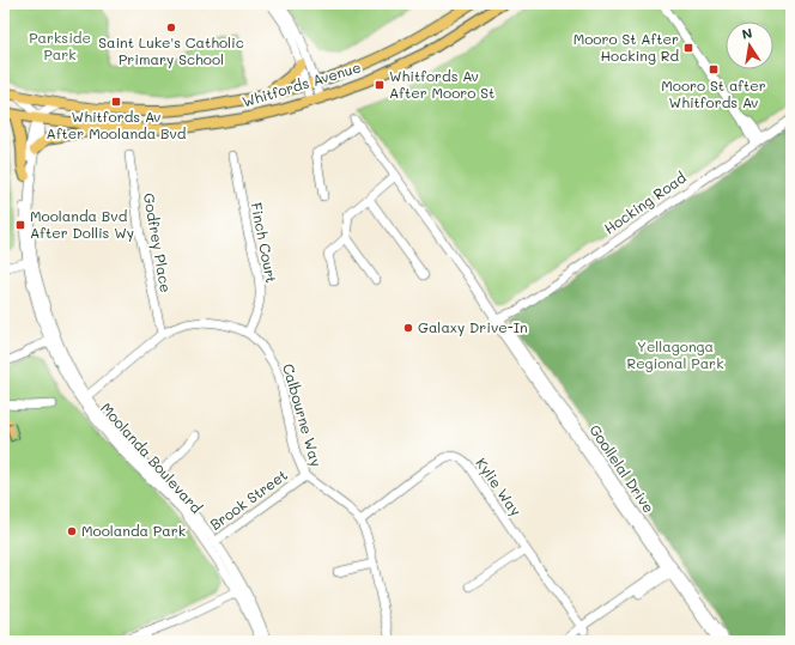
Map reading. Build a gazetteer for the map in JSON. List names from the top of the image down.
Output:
{
  "streets": {
    "main road": ["Whitfords Avenue"],
    "street": [
      "Hocking Road",
      "Godfrey Place",
      "Finch Court",
      "Calbourne Way",
      "Moolanda Boulevard",
      "Goollelal Drive",
      "Kylie Way",
      "Brook Street"
    ]
  },
  "crossings": [
    ["Whitfords Avenue", "Moolanda Boulevard"],
    ["Hocking Road", "Goollelal Drive"],
    ["Godfrey Place", "Calbourne Way"],
    ["Finch Court", "Calbourne Way"],
    ["Calbourne Way", "Moolanda Boulevard"],
    ["Calbourne Way", "Kylie Way"],
    ["Calbourne Way", "Brook Street"],
    ["Moolanda Boulevard", "Brook Street"]
  ],
  "parks": ["Parkside Park", "Yellagonga Regional Park"],
  "places": {
    "other": ["Saint Luke's Catholic Primary School", "Galaxy Drive-In", "Moolanda Park"],
    "transit": [
      "Mooro St After Hocking Rd",
      "Mooro St after Whitfords Av",
      "Whitfords Av After Mooro St",
      "Whitfords Av After Moolanda Bvd",
      "Moolanda Bvd After Dollis Wy"
    ]
  },
  "north": "top"
}
